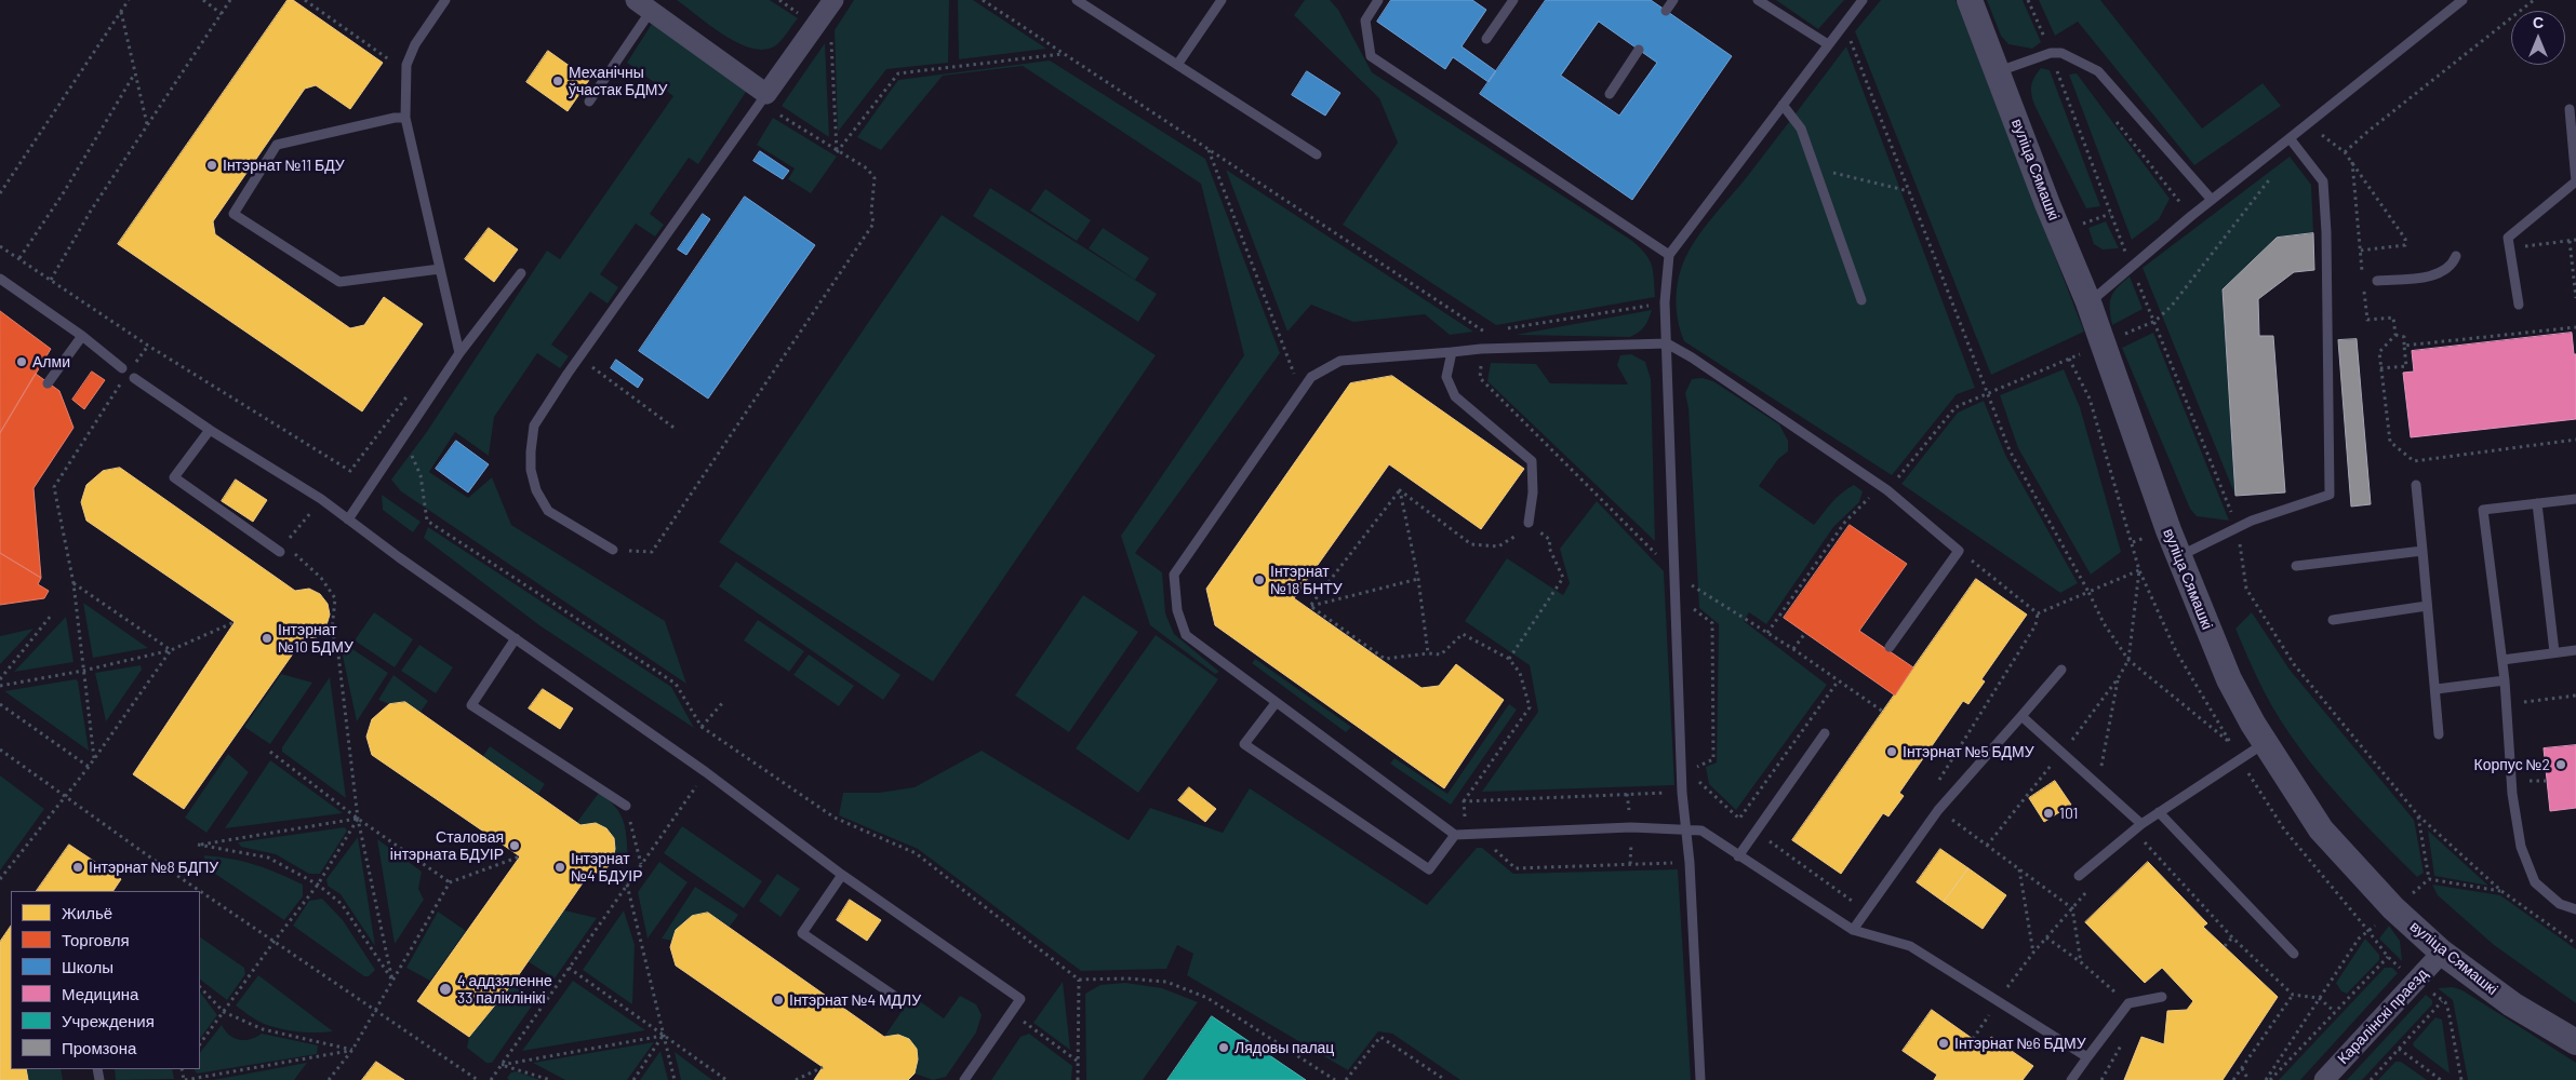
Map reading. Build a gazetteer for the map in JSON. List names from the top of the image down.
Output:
{
  "streets": {
    "street": ["вуліца Сямашкі", "Каралінскі праезд"]
  },
  "crossings": [
    ["вуліца Сямашкі", "Каралінскі праезд"]
  ],
  "places": [
    "Механічны ўчастак БДМУ",
    "Інтэрнат №11 БДУ",
    "Алми",
    "Інтэрнат №18 БНТУ",
    "Інтэрнат №10 БДМУ",
    "Інтэрнат №5 БДМУ",
    "Корпус №2",
    "101",
    "Сталовая інтэрната БДУІР",
    "Інтэрнат №8 БДПУ",
    "Інтэрнат №4 БДУІР",
    "4 аддзяленне 33 паліклінікі",
    "Інтэрнат №4 МДЛУ",
    "Інтэрнат №6 БДМУ",
    "Лядовы палац"
  ],
  "legend": [
    "Жильё",
    "Торговля",
    "Школы",
    "Медицина",
    "Учреждения",
    "Промзона"
  ],
  "north": "top"
}
